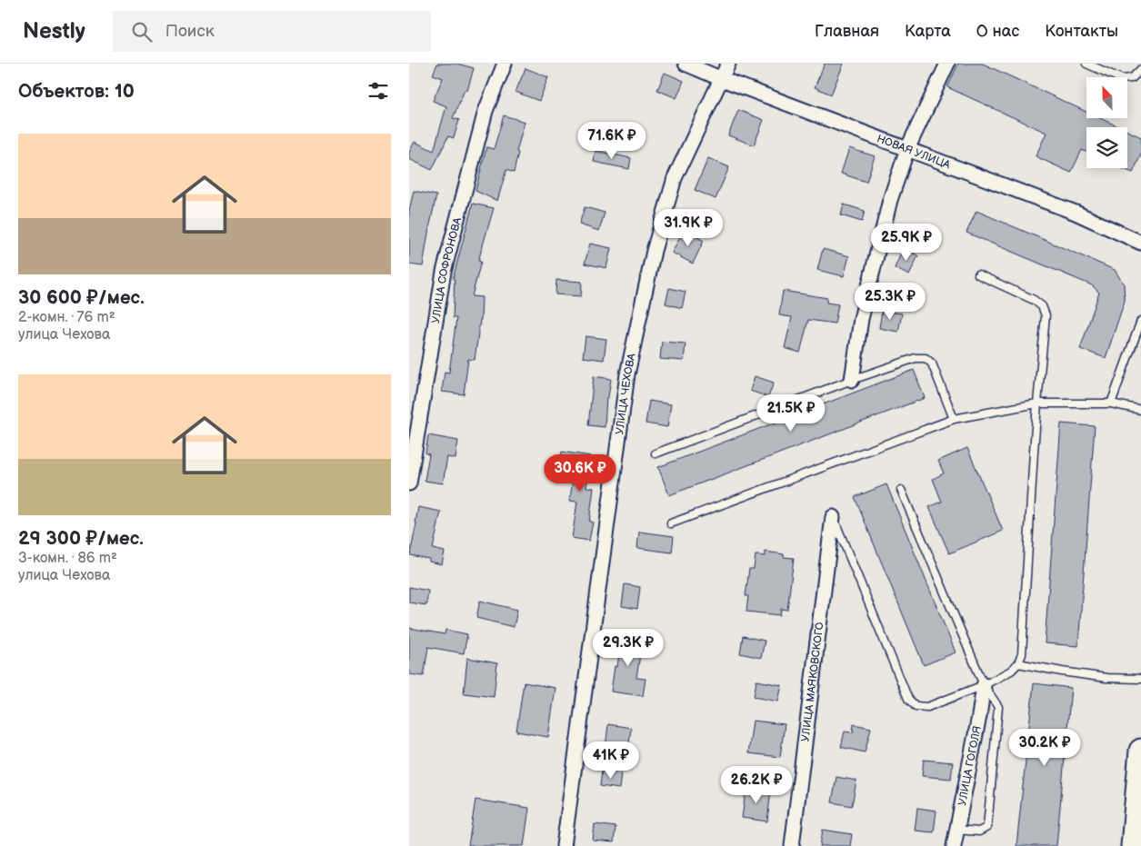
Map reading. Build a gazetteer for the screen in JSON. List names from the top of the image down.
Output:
{
  "streets": {
    "street": [
      "НОВАЯ УЛИЦА",
      "УЛИЦА СОФРОНОВА",
      "УЛИЦА ЧЕХОВА",
      "УЛИЦА МАЯКОВСКОГО",
      "УЛИЦА ГОГОЛЯ"
    ]
  },
  "crossings": [
    ["НОВАЯ УЛИЦА", "УЛИЦА ЧЕХОВА"]
  ],
  "north": "top",
  "page": {
    "header": "Nestly",
    "search": "Поиск",
    "nav": [
      "Главная",
      "Карта",
      "О нас",
      "Контакты"
    ],
    "heading": "Объектов: 10",
    "list": [
      {
        "name": "30 600 ₽/мес.",
        "note": "2-комн. · 76 m² · улица Чехова"
      },
      {
        "name": "29 300 ₽/мес.",
        "note": "3-комн. · 86 m² · улица Чехова"
      }
    ],
    "price": [
      "71.6K ₽",
      "31.9K ₽",
      "25.9K ₽",
      "25.3K ₽",
      "21.5K ₽",
      "30.6K ₽",
      "29.3K ₽",
      "30.2K ₽",
      "41K ₽",
      "26.2K ₽"
    ]
  }
}
